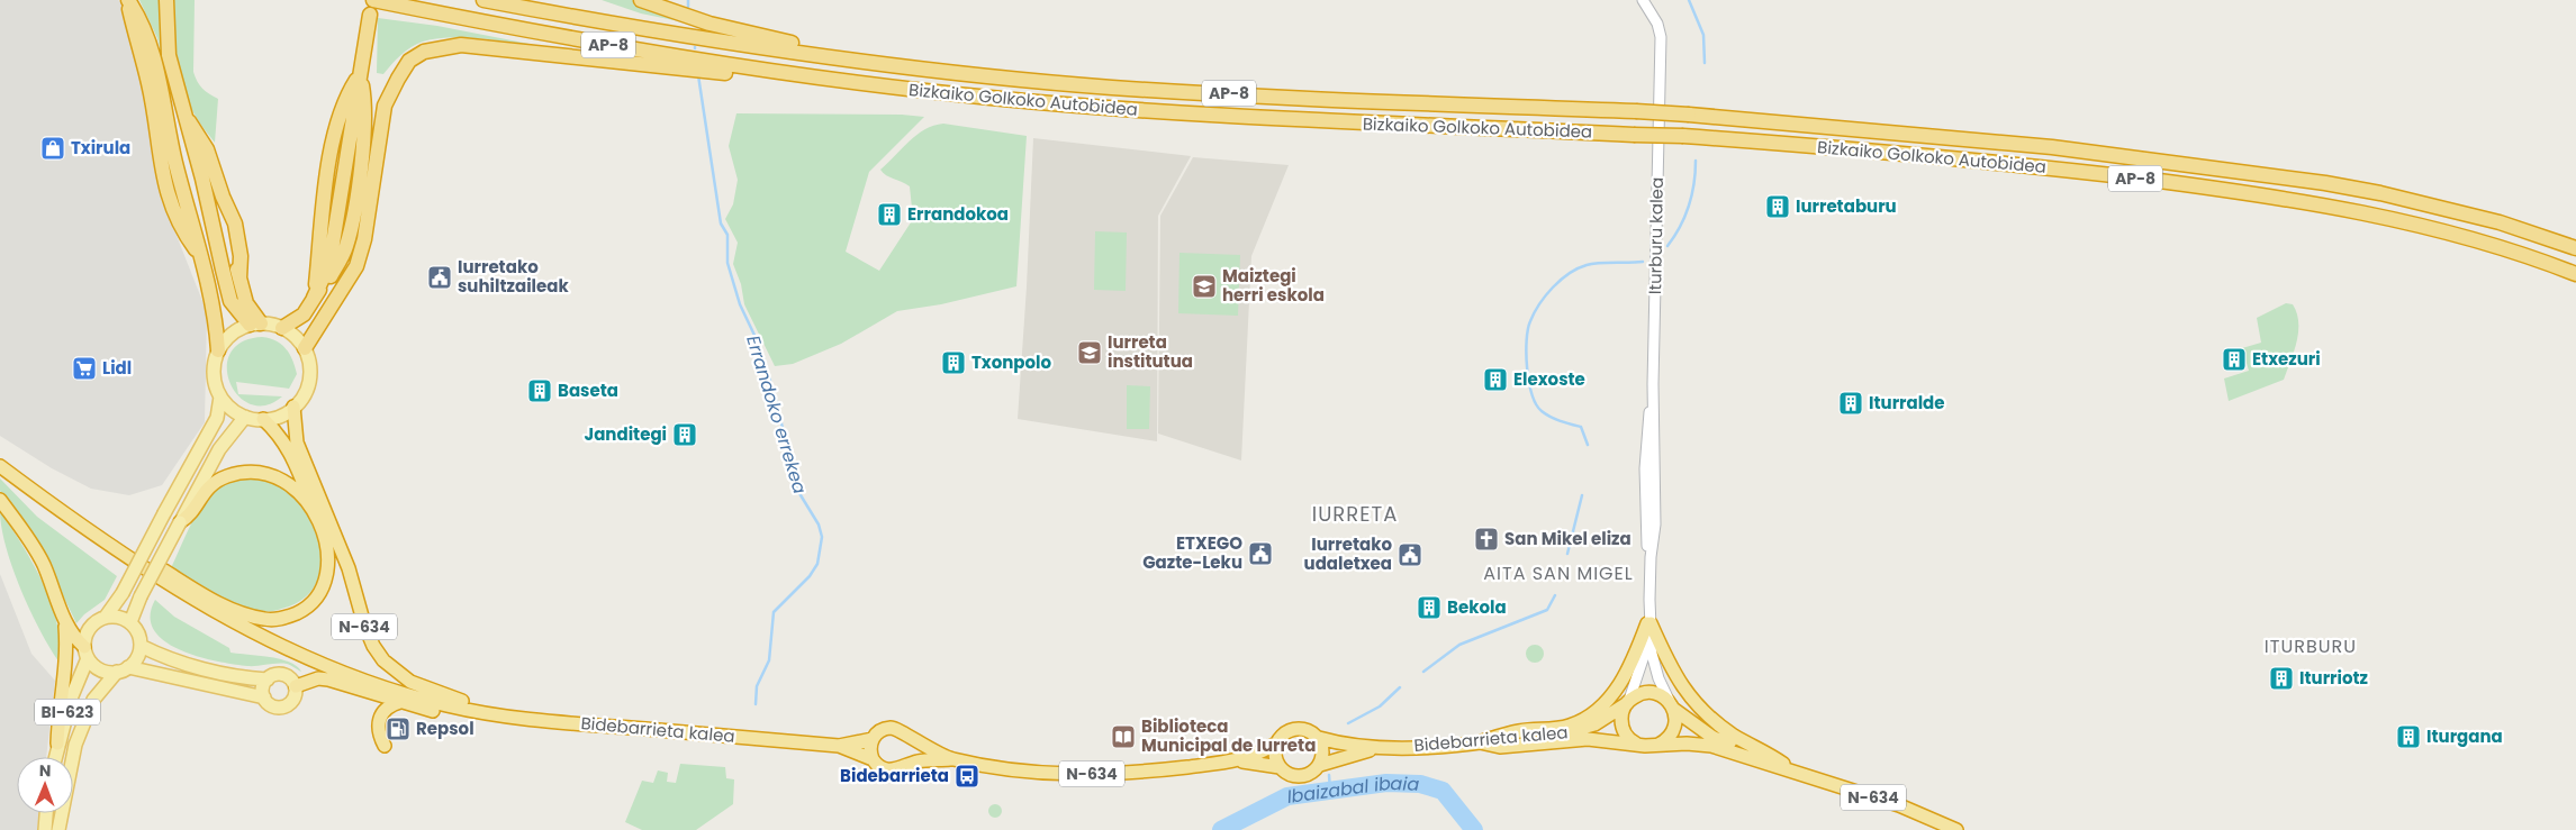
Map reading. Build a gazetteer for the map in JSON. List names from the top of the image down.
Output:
{
  "streets": {
    "highway": [
      "AP-8",
      "Bizkaiko Golkoko Autobidea",
      "N-634",
      "Bidebarrieta kalea"
    ],
    "main road": ["BI-623"],
    "street": ["Iturburu kalea"]
  },
  "crossings": [
    ["N-634", "Bidebarrieta kalea"]
  ],
  "districts": ["IURRETA", "AITA SAN MIGEL", "ITURBURU"],
  "water": ["Errandoko errekea", "Ibaizabal ibaia"],
  "places": {
    "shop": ["Txirula"],
    "building": [
      "Iurretaburu",
      "Errandokoa",
      "Etxezuri",
      "Txonpolo",
      "Elexoste",
      "Baseta",
      "Iturralde",
      "Janditegi",
      "Bekola",
      "Iturriotz",
      "Iturgana"
    ],
    "public building": ["Iurretako suhiltzaileak", "ETXEGO Gazte-Leku", "Iurretako udaletxea"],
    "school or university": ["Maiztegi herri eskola", "Iurreta institutua"],
    "supermarket": ["Lidl"],
    "church": ["San Mikel eliza"],
    "fuel station": ["Repsol"],
    "library": ["Biblioteca Municipal de Iurreta"],
    "bus stop": ["Bidebarrieta"]
  },
  "north": "top"
}
